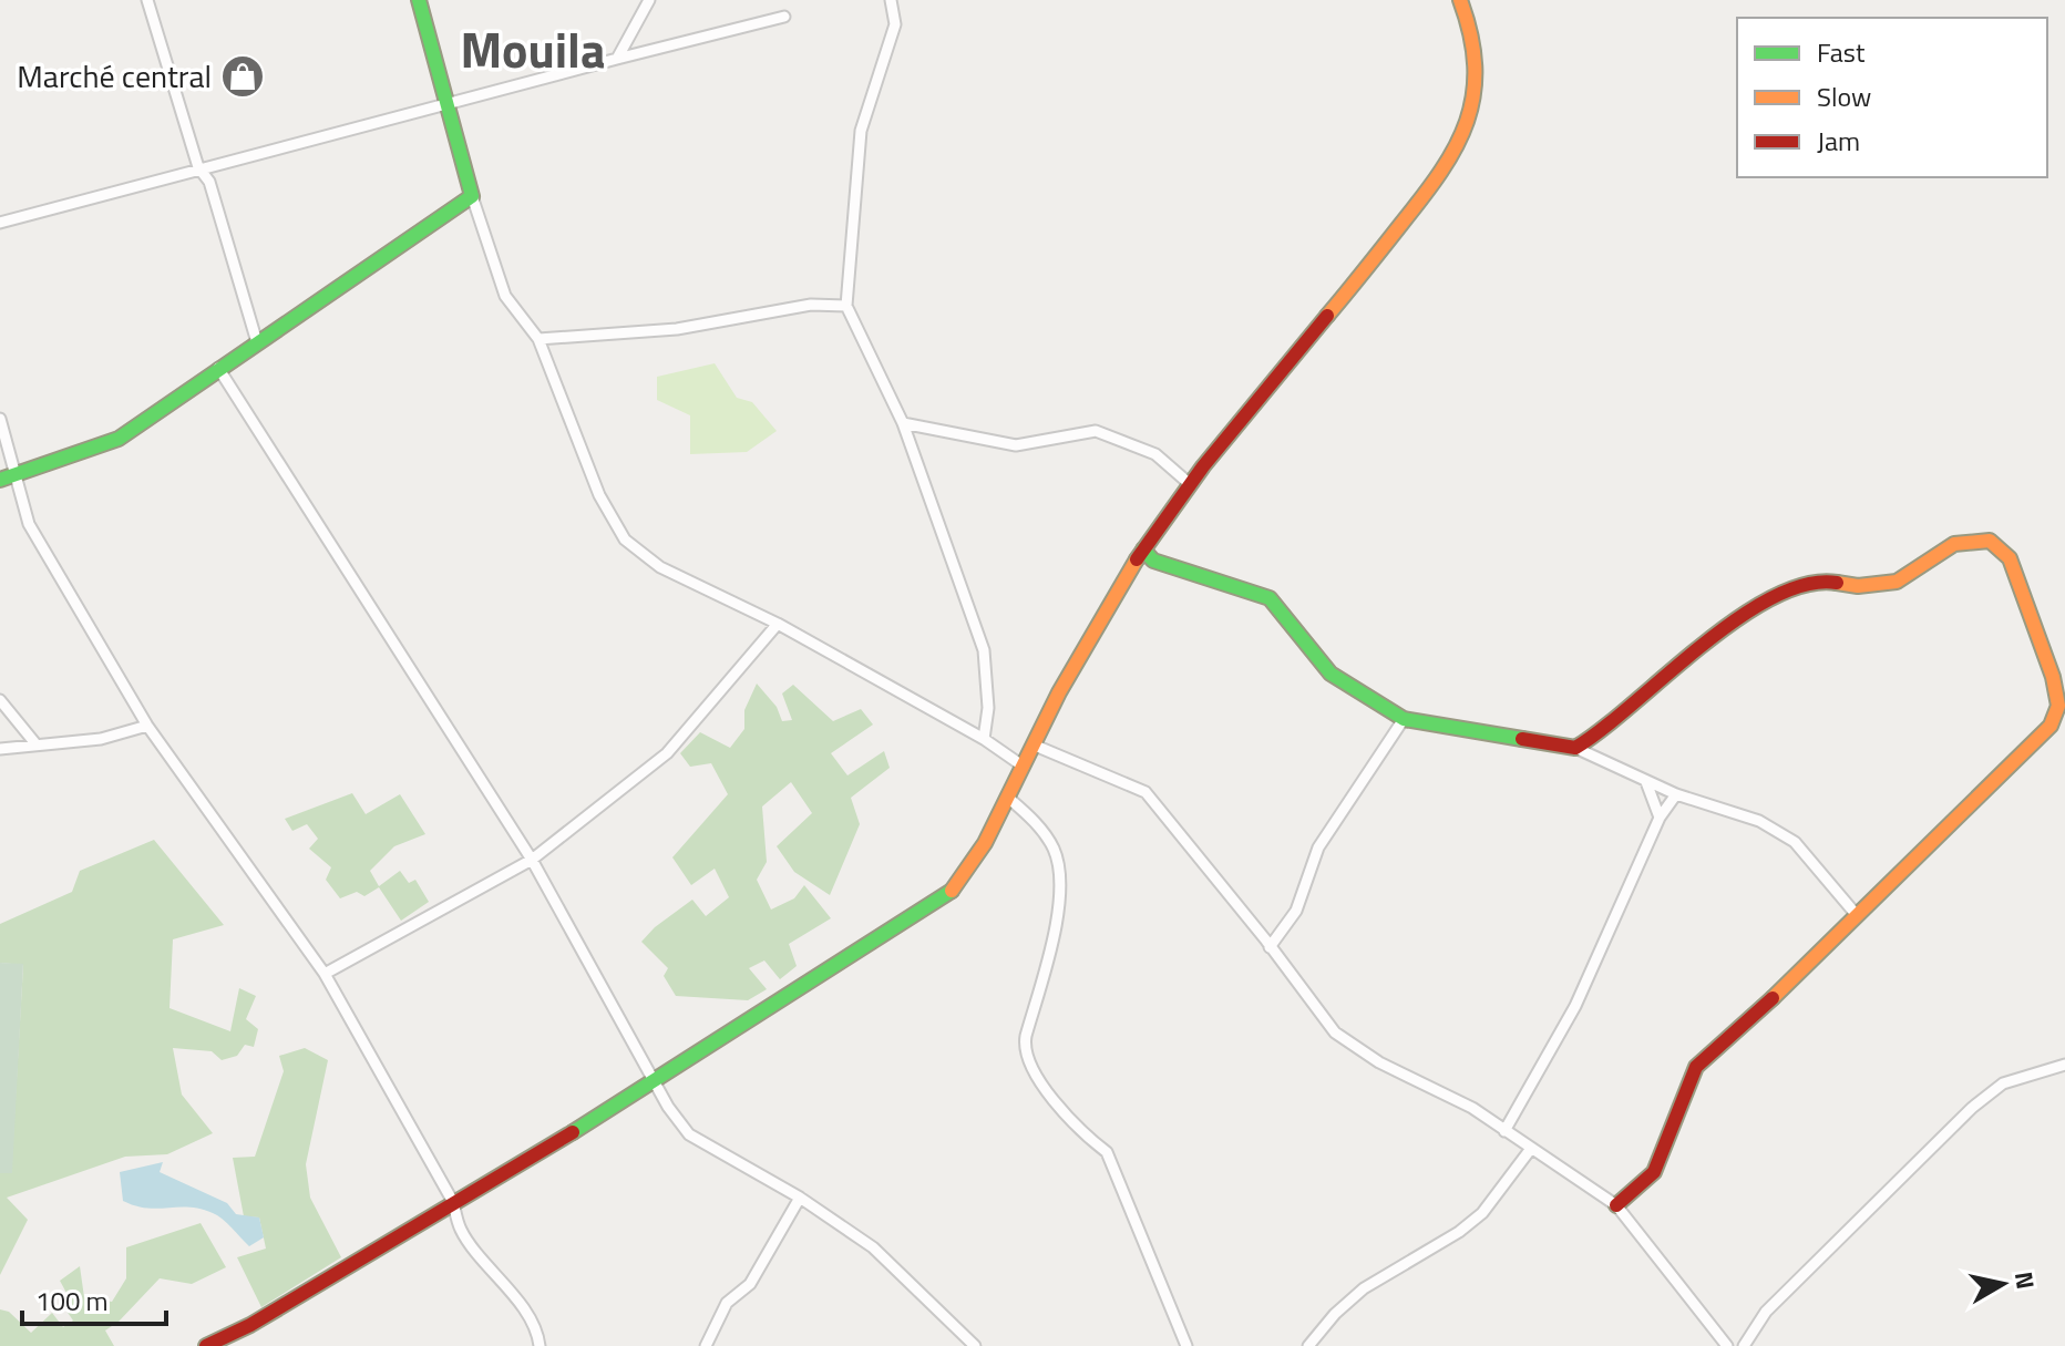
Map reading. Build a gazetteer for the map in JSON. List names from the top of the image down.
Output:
{
  "districts": ["Mouila"],
  "places": {
    "shop": ["Marché central"]
  },
  "legend": ["Fast", "Slow", "Jam"],
  "scale_bar": "100 m",
  "north": "right"
}
